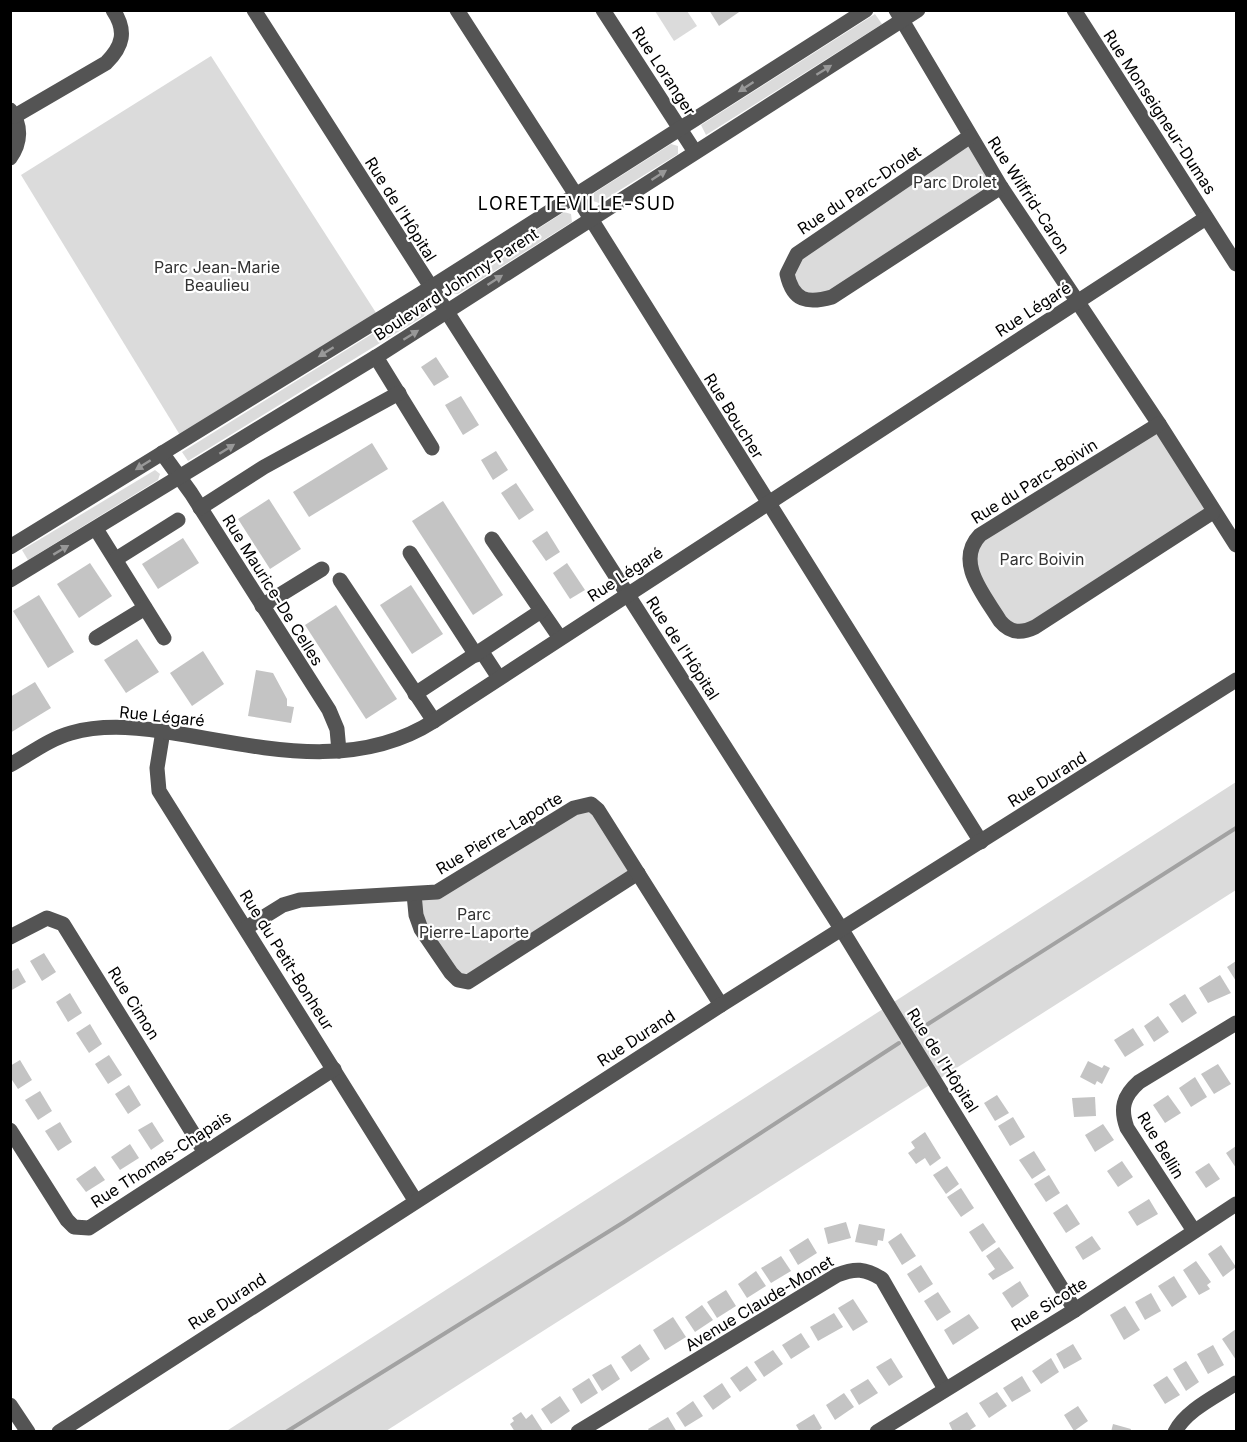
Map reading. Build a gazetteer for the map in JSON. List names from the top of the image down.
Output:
{
  "streets": {
    "street": [
      "Rue Loranger",
      "Rue Monseigneur-Dumas",
      "Rue du Parc-Drolet",
      "Rue Wilfrid-Caron",
      "Rue de l'Hôpital",
      "Boulevard Johnny-Parent",
      "Rue Légaré",
      "Rue Boucher",
      "Rue du Parc-Boivin",
      "Rue Maurice-De Celles",
      "Rue Durand",
      "Rue Pierre-Laporte",
      "Rue du Petit-Bonheur",
      "Rue Cimon",
      "Rue Bellin",
      "Rue Thomas-Chapais",
      "Avenue Claude-Monet",
      "Rue Sicotte"
    ]
  },
  "crossings": [
    ["Rue Loranger", "Boulevard Johnny-Parent"],
    ["Rue Monseigneur-Dumas", "Rue Légaré"],
    ["Rue du Parc-Drolet", "Rue Wilfrid-Caron"],
    ["Rue Wilfrid-Caron", "Boulevard Johnny-Parent"],
    ["Rue Wilfrid-Caron", "Rue Légaré"],
    ["Rue Wilfrid-Caron", "Rue du Parc-Boivin"],
    ["Rue de l'Hôpital", "Boulevard Johnny-Parent"],
    ["Rue de l'Hôpital", "Rue Légaré"],
    ["Rue de l'Hôpital", "Rue Durand"],
    ["Rue de l'Hôpital", "Rue Sicotte"],
    ["Boulevard Johnny-Parent", "Rue Boucher"],
    ["Boulevard Johnny-Parent", "Rue Maurice-De Celles"],
    ["Rue Légaré", "Rue Boucher"],
    ["Rue Légaré", "Rue Maurice-De Celles"],
    ["Rue Légaré", "Rue du Petit-Bonheur"],
    ["Rue Boucher", "Rue Durand"],
    ["Rue Durand", "Rue Pierre-Laporte"],
    ["Rue Durand", "Rue du Petit-Bonheur"],
    ["Rue Pierre-Laporte", "Rue du Petit-Bonheur"],
    ["Rue du Petit-Bonheur", "Rue Thomas-Chapais"],
    ["Rue Cimon", "Rue Thomas-Chapais"],
    ["Rue Bellin", "Rue Sicotte"],
    ["Avenue Claude-Monet", "Rue Sicotte"]
  ],
  "districts": ["LORETTEVILLE-SUD"],
  "parks": [
    "Parc Drolet",
    "Parc Jean-Marie Beaulieu",
    "Parc Boivin",
    "Parc Pierre-Laporte"
  ]
}
